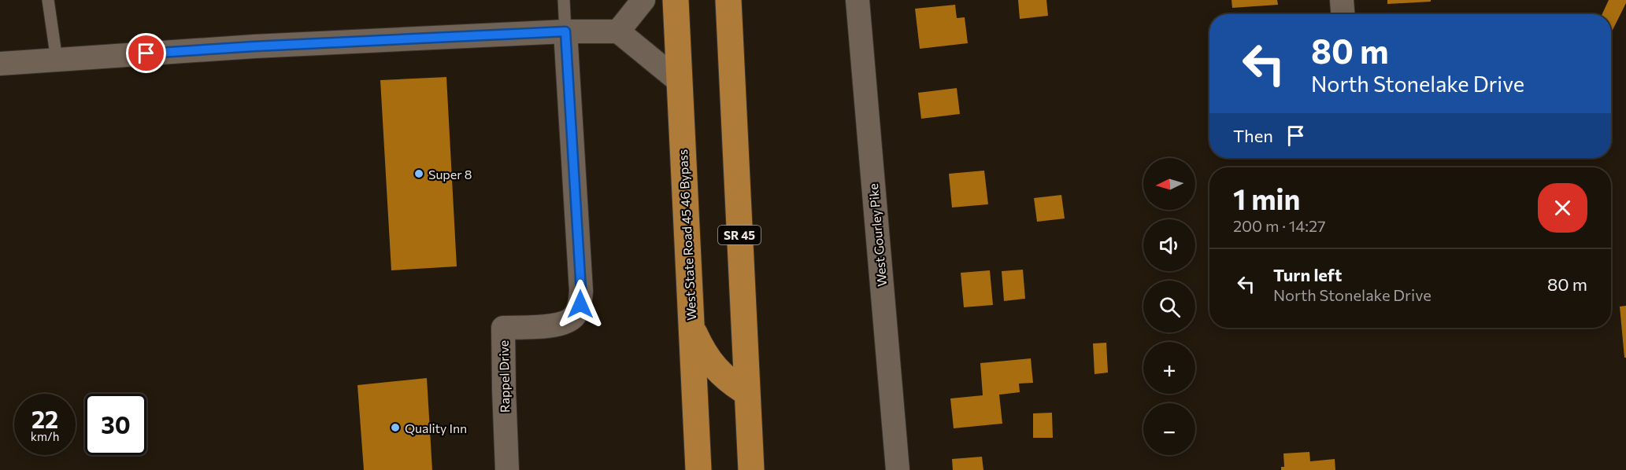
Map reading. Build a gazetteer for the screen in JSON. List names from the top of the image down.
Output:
{
  "streets": {
    "highway": ["West State Road 45 46 Bypass", "SR 45"],
    "street": ["West Gourley Pike", "Rappel Drive"]
  },
  "places": ["Super 8", "Quality Inn"],
  "north": "left",
  "page": {
    "turn": ["80 m", "North Stonelake Drive"],
    "then": "Then",
    "map_buttons": ["+", "−"],
    "heading": ["1 min", "200 m · 14:27"],
    "list": [
      {
        "name": "Turn left",
        "note": "North Stonelake Drive",
        "value": "80 m"
      }
    ],
    "speed": "22 km/h",
    "limit": "30"
  }
}
